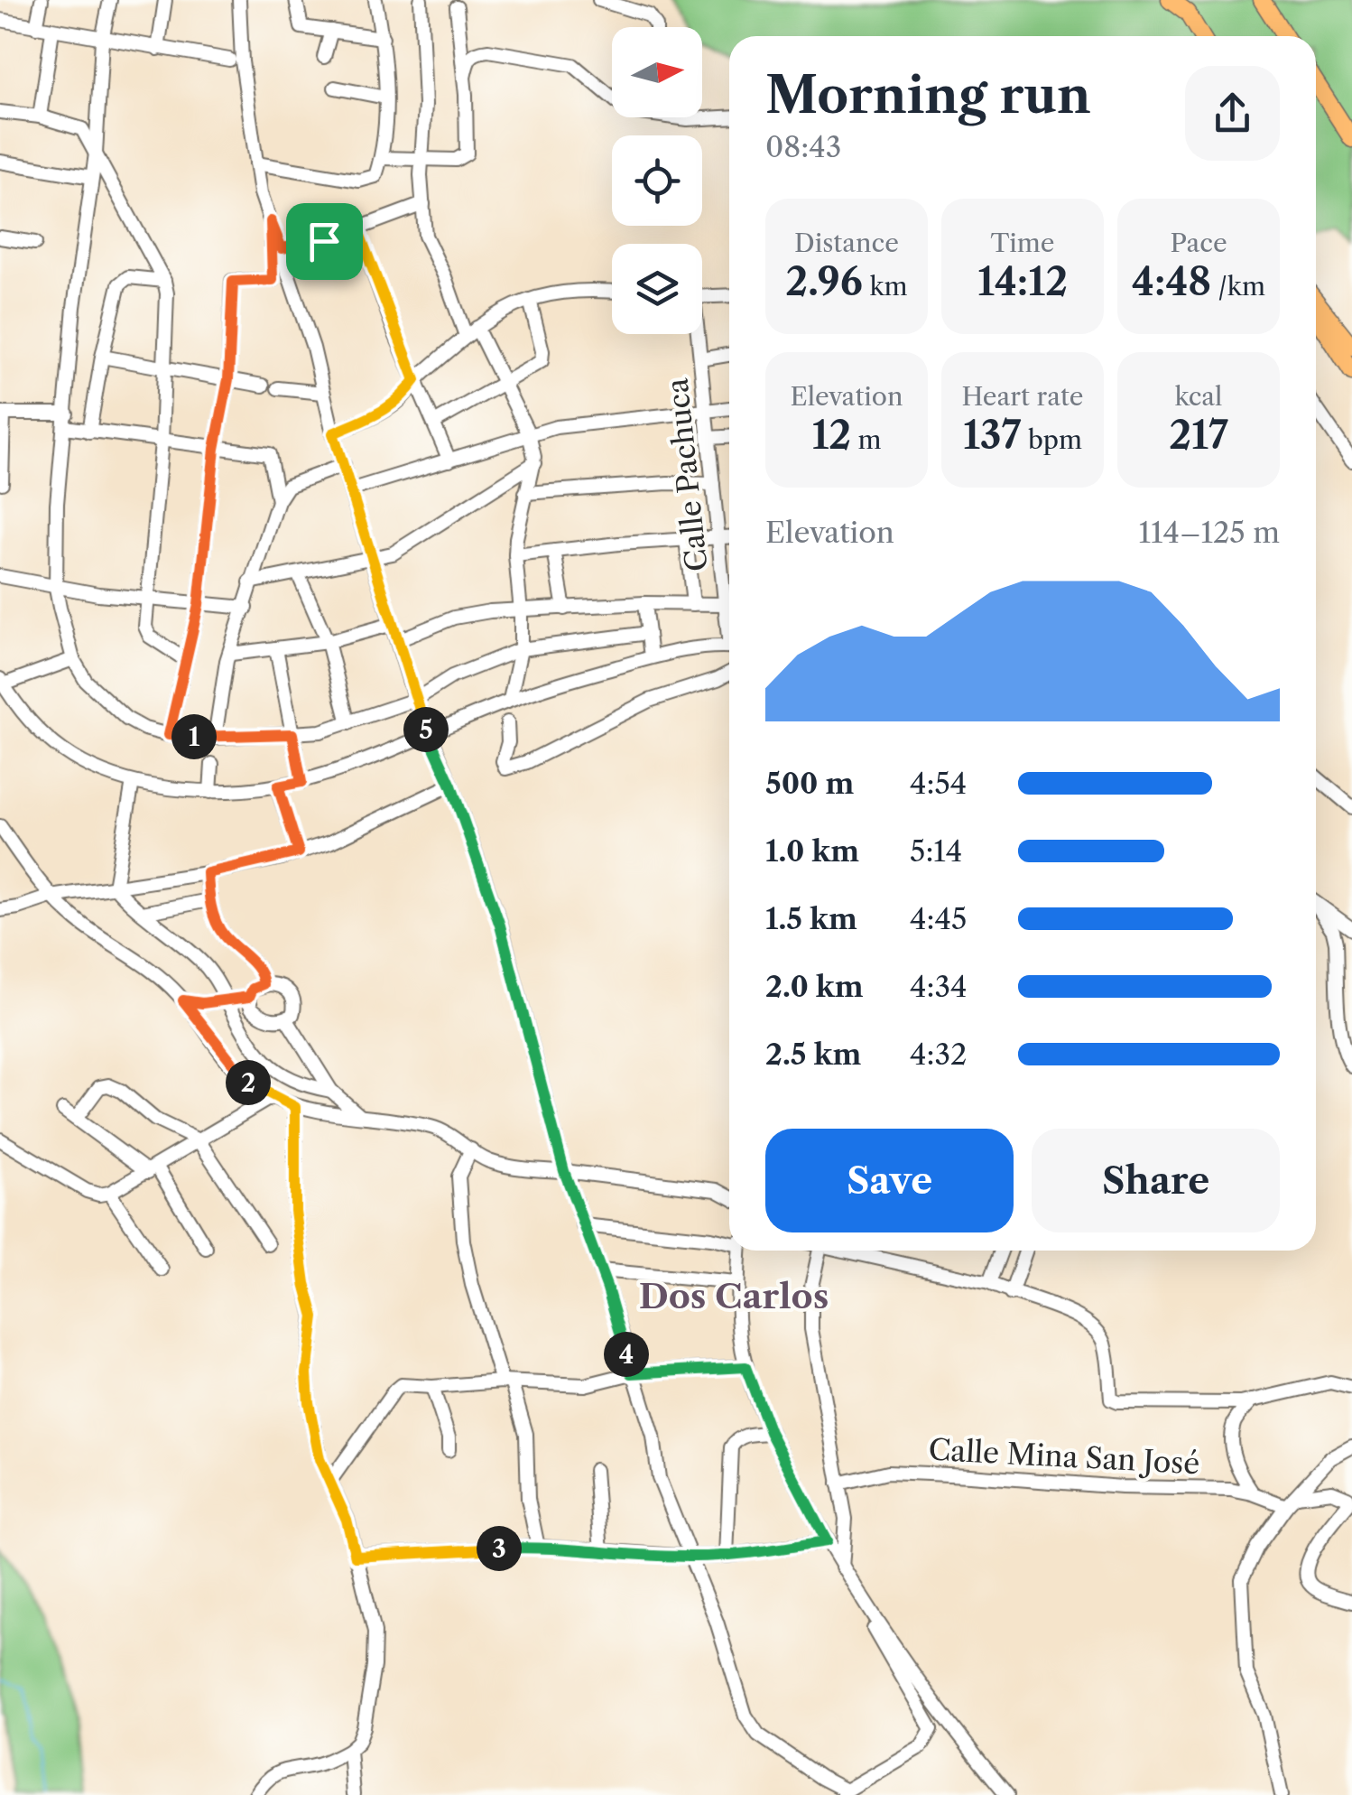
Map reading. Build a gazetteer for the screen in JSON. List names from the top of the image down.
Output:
{
  "streets": {
    "street": ["Calle Pachuca", "Calle Mina San José"]
  },
  "districts": ["Dos Carlos"],
  "north": "right",
  "page": {
    "heading": ["Morning run", "08:43"],
    "stats": [
      ["Distance", "2.96 km"],
      ["Time", "14:12"],
      ["Pace", "4:48 /km"],
      ["Elevation", "12 m"],
      ["Heart rate", "137 bpm"],
      ["kcal", "217"]
    ],
    "chart": ["Elevation", "114–125 m"],
    "pins": [
      "5",
      "1",
      "2",
      "4",
      "3"
    ],
    "list": [
      {
        "name": "500 m",
        "note": "4:54"
      },
      {
        "name": "1.0 km",
        "note": "5:14"
      },
      {
        "name": "1.5 km",
        "note": "4:45"
      },
      {
        "name": "2.0 km",
        "note": "4:34"
      },
      {
        "name": "2.5 km",
        "note": "4:32"
      }
    ],
    "buttons": ["Save", "Share"]
  }
}
